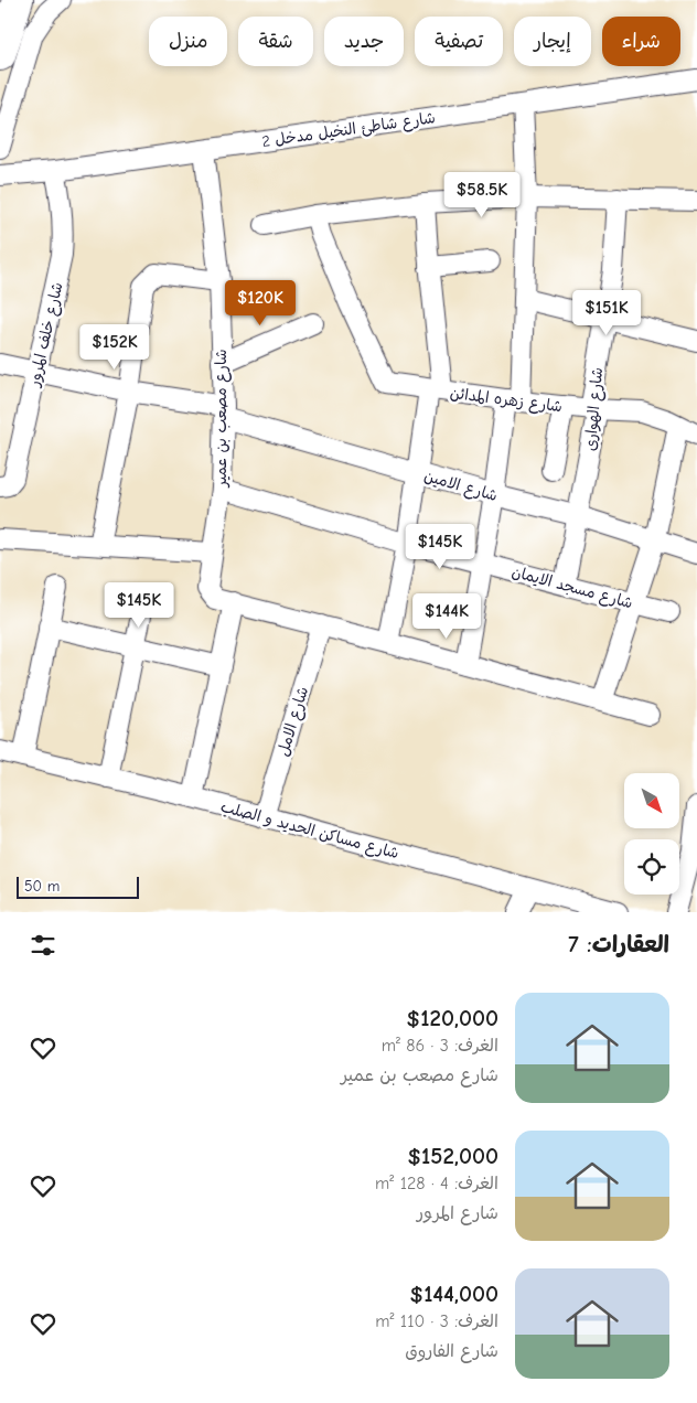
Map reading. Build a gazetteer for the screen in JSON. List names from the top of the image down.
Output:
{
  "streets": {
    "street": [
      "شارع شاطئ النخيل مدخل 2",
      "شارع خلف المرور",
      "شارع زهره المدائن",
      "شارع الهوارى",
      "شارع مصعب بن عمير",
      "شارع الامين",
      "شارع مسجد الايمان",
      "شارع الامل",
      "شارع مساكن الحديد و الصلب"
    ]
  },
  "crossings": [
    ["شارع شاطئ النخيل مدخل 2", "شارع خلف المرور"],
    ["شارع شاطئ النخيل مدخل 2", "شارع مصعب بن عمير"],
    ["شارع خلف المرور", "شارع الامين"],
    ["شارع زهره المدائن", "شارع الهوارى"],
    ["شارع الهوارى", "شارع الامين"],
    ["شارع الهوارى", "شارع مسجد الايمان"],
    ["شارع مصعب بن عمير", "شارع الامين"],
    ["شارع مصعب بن عمير", "شارع مسجد الايمان"],
    ["شارع مصعب بن عمير", "شارع الامل"],
    ["شارع الامل", "شارع مساكن الحديد و الصلب"]
  ],
  "scale_bar": "50 m",
  "north": "bottom right",
  "page": {
    "chip": [
      "شراء",
      "إيجار",
      "تصفية",
      "جديد",
      "شقة",
      "منزل"
    ],
    "price": [
      "$58.5K",
      "$120K",
      "$151K",
      "$152K",
      "$145K",
      "$145K",
      "$144K"
    ],
    "scale": "50 m",
    "heading": "العقارات: 7",
    "list": [
      {
        "name": "$120,000",
        "note": "الغرف: 3 · 86 m² · شارع مصعب بن عمير"
      },
      {
        "name": "$152,000",
        "note": "الغرف: 4 · 128 m² · شارع المرور"
      },
      {
        "name": "$144,000",
        "note": "الغرف: 3 · 110 m² · شارع الفاروق"
      }
    ]
  }
}
